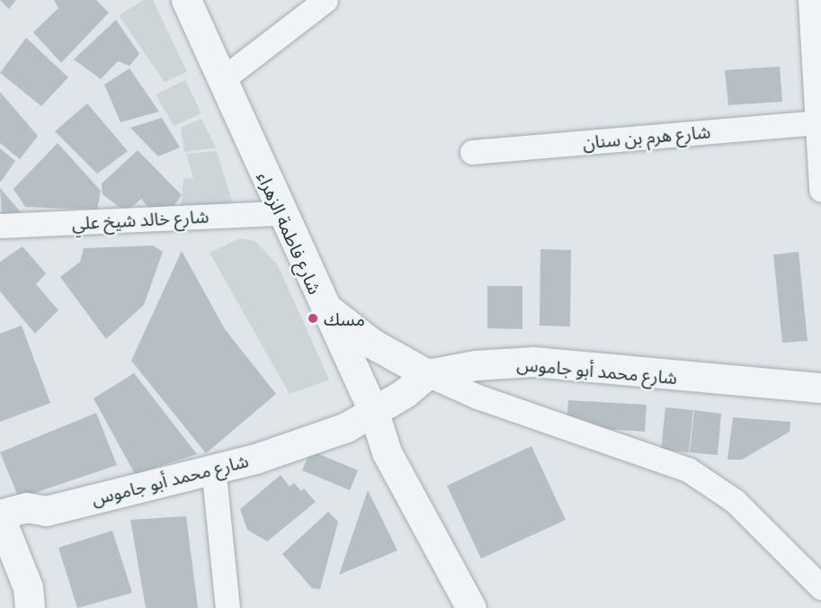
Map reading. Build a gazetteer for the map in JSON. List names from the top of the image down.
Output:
{
  "streets": {
    "street": [
      "شارع هرم بن سنان",
      "شارع خالد شيخ علي",
      "شارع فاطمة الزهراء",
      "شارع محمد أبو جاموس"
    ]
  },
  "crossings": [
    ["شارع خالد شيخ علي", "شارع فاطمة الزهراء"],
    ["شارع فاطمة الزهراء", "شارع محمد أبو جاموس"]
  ],
  "places": ["مسك"]
}
